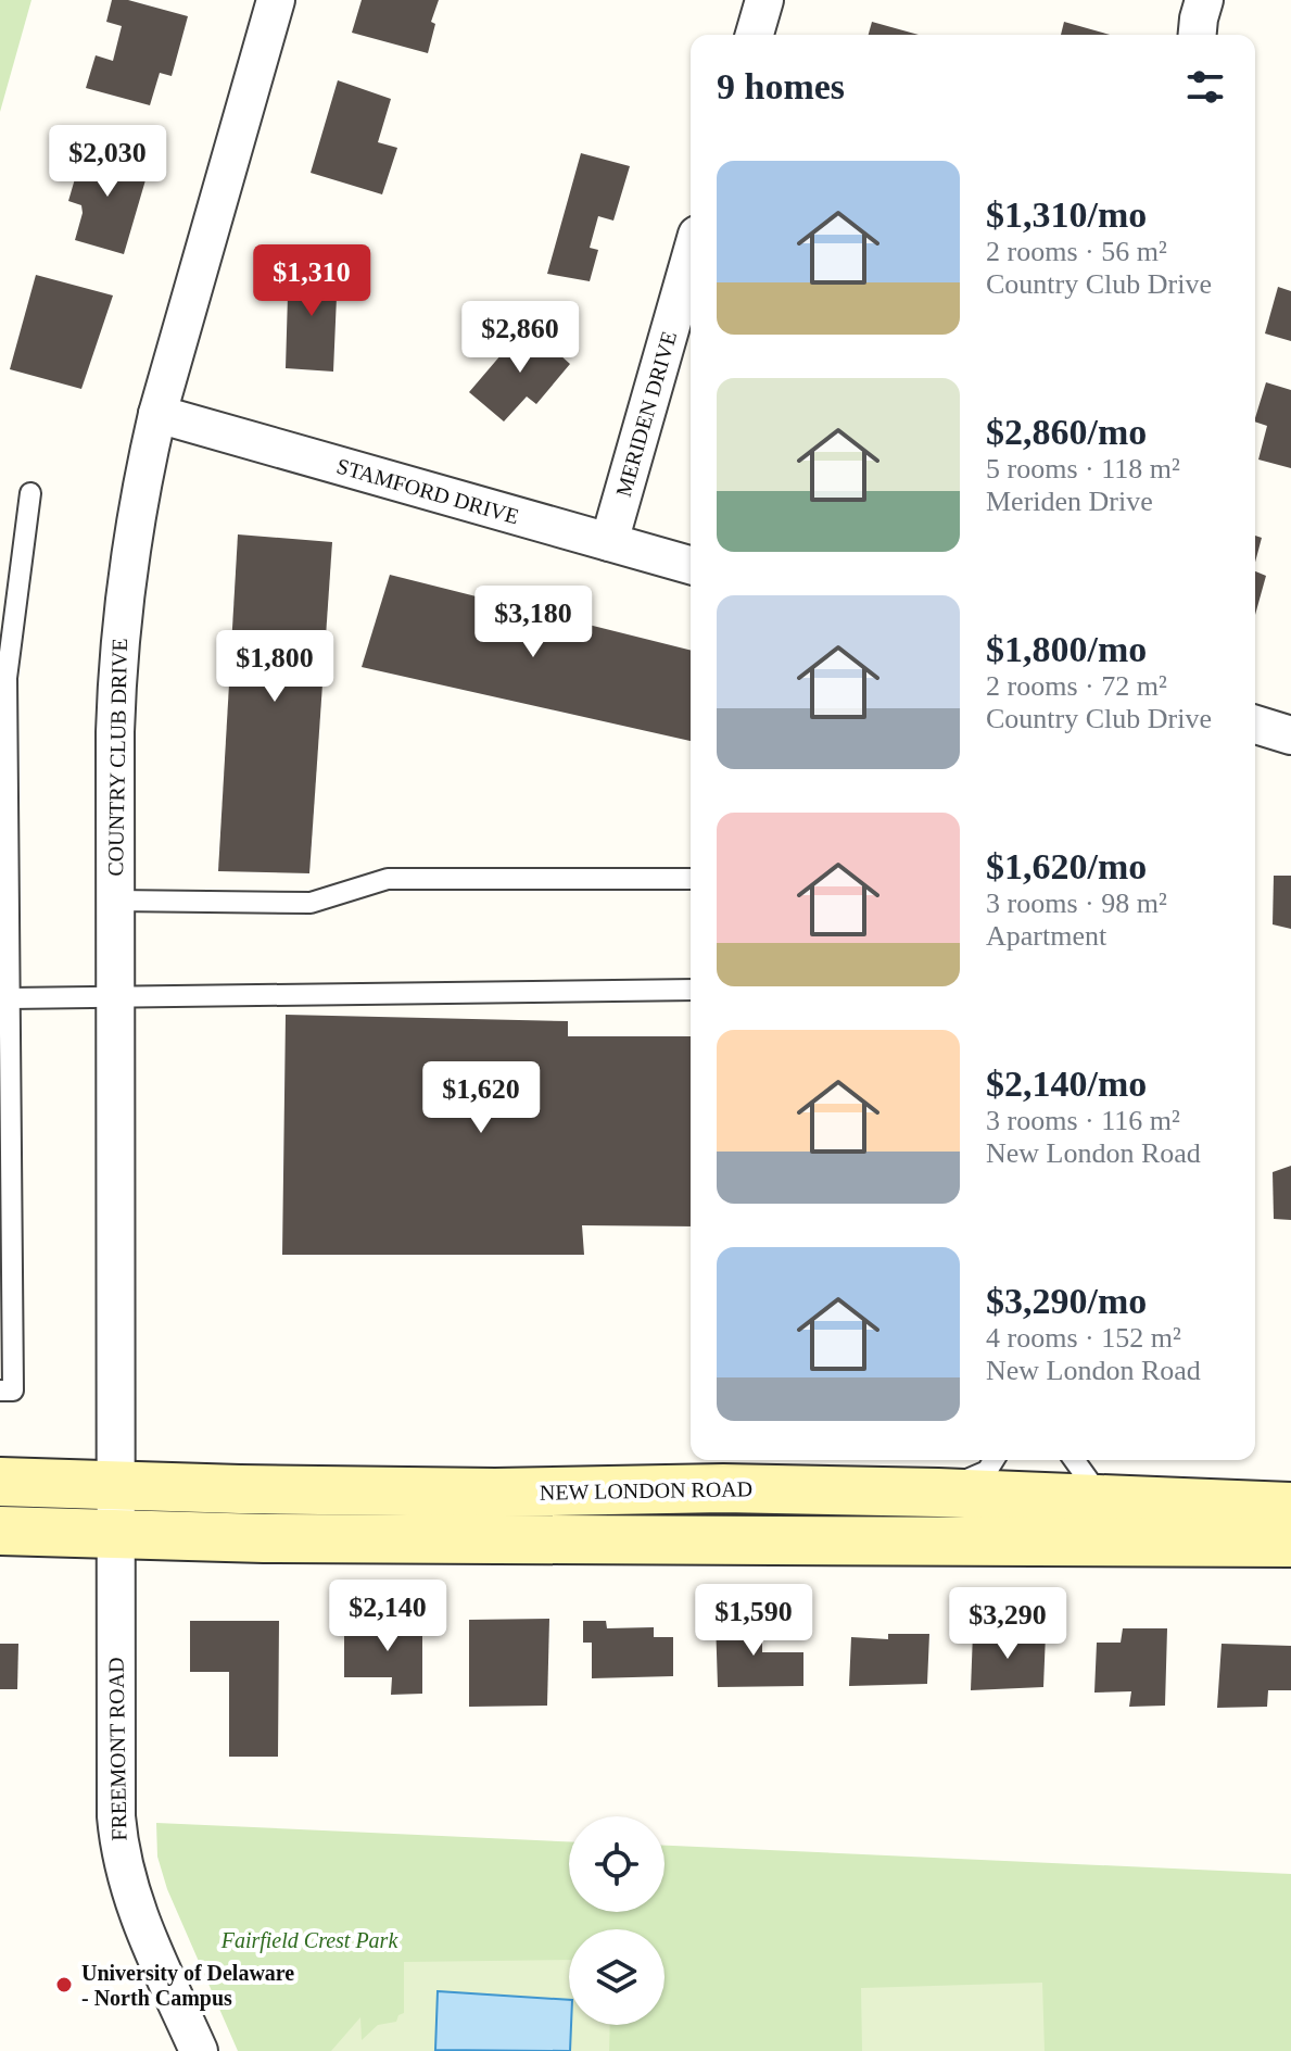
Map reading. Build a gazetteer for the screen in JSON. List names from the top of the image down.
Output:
{
  "streets": {
    "main road": ["NEW LONDON ROAD"],
    "street": [
      "MERIDEN DRIVE",
      "STAMFORD DRIVE",
      "COUNTRY CLUB DRIVE",
      "FREEMONT ROAD"
    ]
  },
  "crossings": [
    ["MERIDEN DRIVE", "STAMFORD DRIVE"],
    ["STAMFORD DRIVE", "COUNTRY CLUB DRIVE"],
    ["COUNTRY CLUB DRIVE", "NEW LONDON ROAD"],
    ["COUNTRY CLUB DRIVE", "FREEMONT ROAD"],
    ["NEW LONDON ROAD", "FREEMONT ROAD"]
  ],
  "parks": ["Fairfield Crest Park"],
  "places": ["University of Delaware - North Campus"],
  "page": {
    "heading": "9 homes",
    "price": [
      "$2,030",
      "$1,310",
      "$2,860",
      "$3,180",
      "$1,800",
      "$1,620",
      "$2,140",
      "$1,590",
      "$3,290"
    ],
    "list": [
      {
        "name": "$1,310/mo",
        "note": "2 rooms · 56 m² · Country Club Drive"
      },
      {
        "name": "$2,860/mo",
        "note": "5 rooms · 118 m² · Meriden Drive"
      },
      {
        "name": "$1,800/mo",
        "note": "2 rooms · 72 m² · Country Club Drive"
      },
      {
        "name": "$1,620/mo",
        "note": "3 rooms · 98 m² · Apartment"
      },
      {
        "name": "$2,140/mo",
        "note": "3 rooms · 116 m² · New London Road"
      },
      {
        "name": "$3,290/mo",
        "note": "4 rooms · 152 m² · New London Road"
      }
    ]
  }
}
